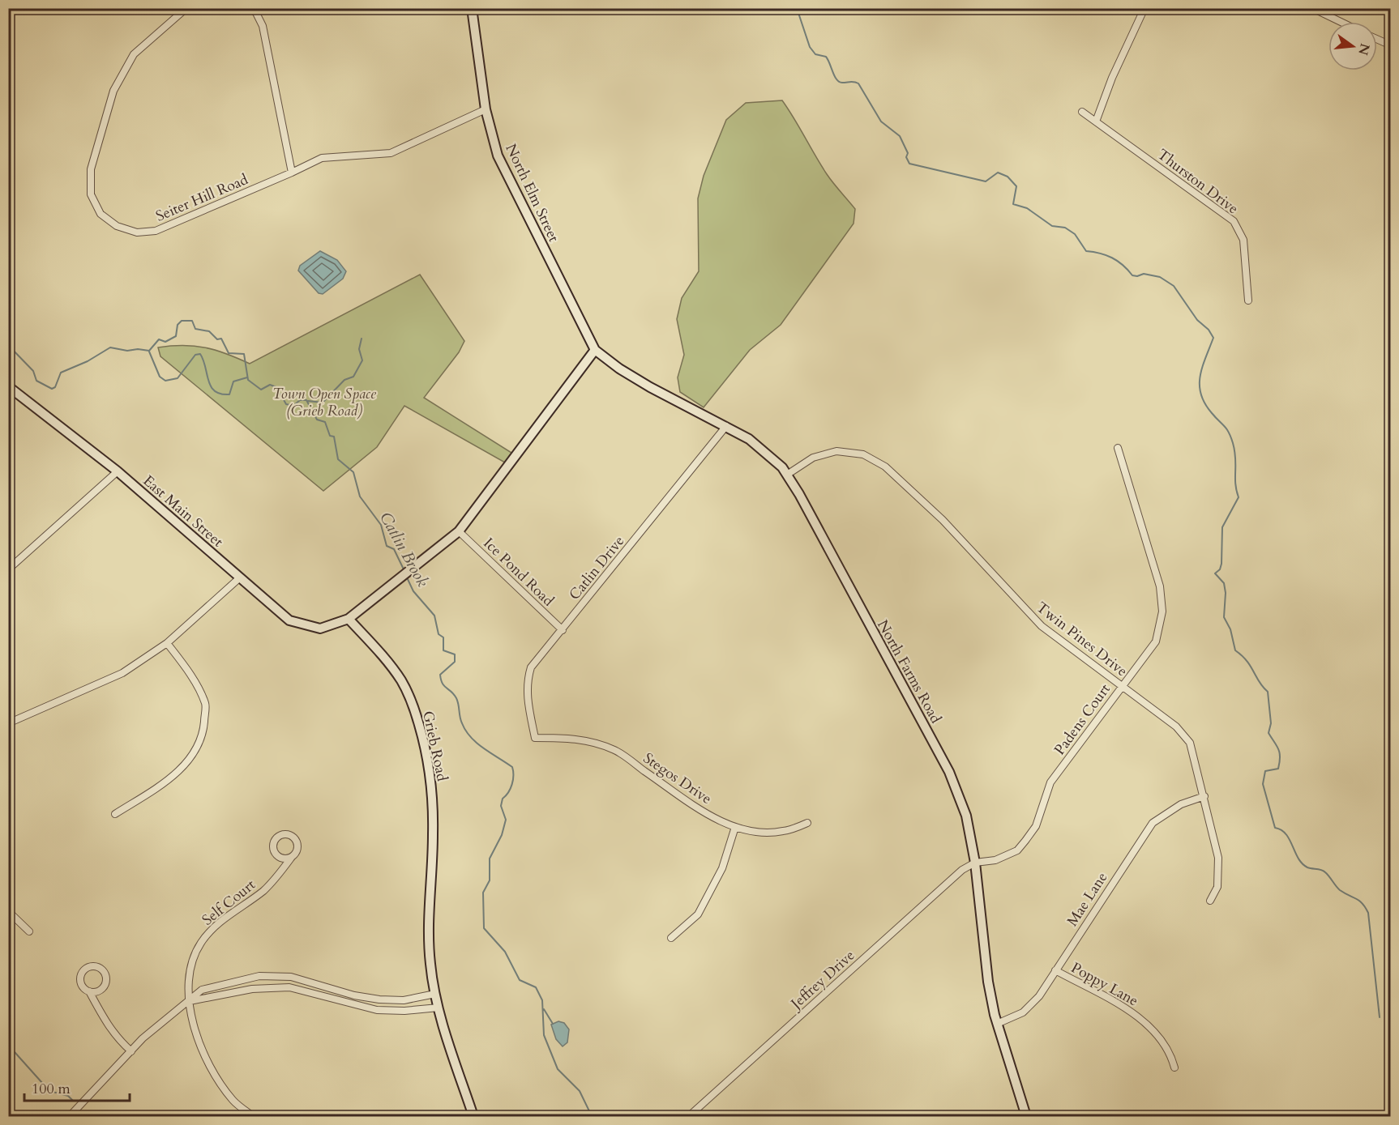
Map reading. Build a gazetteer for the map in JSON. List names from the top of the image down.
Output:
{
  "streets": {
    "main road": [
      "North Elm Street",
      "East Main Street",
      "North Farms Road",
      "Grieb Road"
    ],
    "street": [
      "Thurston Drive",
      "Seiter Hill Road",
      "Catlin Drive",
      "Ice Pond Road",
      "Twin Pines Drive",
      "Padens Court",
      "Stegos Drive",
      "Mae Lane",
      "Self Court",
      "Jeffrey Drive",
      "Poppy Lane"
    ]
  },
  "crossings": [
    ["North Elm Street", "Seiter Hill Road"],
    ["North Elm Street", "North Farms Road"],
    ["East Main Street", "Grieb Road"],
    ["Catlin Drive", "Ice Pond Road"],
    ["Catlin Drive", "North Farms Road"],
    ["Catlin Drive", "Stegos Drive"],
    ["Twin Pines Drive", "North Farms Road"],
    ["Twin Pines Drive", "Padens Court"],
    ["Twin Pines Drive", "Mae Lane"],
    ["North Farms Road", "Padens Court"],
    ["North Farms Road", "Mae Lane"],
    ["North Farms Road", "Jeffrey Drive"],
    ["Padens Court", "Jeffrey Drive"],
    ["Mae Lane", "Poppy Lane"]
  ],
  "water": ["Catlin Brook"],
  "parks": ["Town Open Space (Grieb Road)"],
  "scale_bar": "100 m",
  "north": "right"
}
